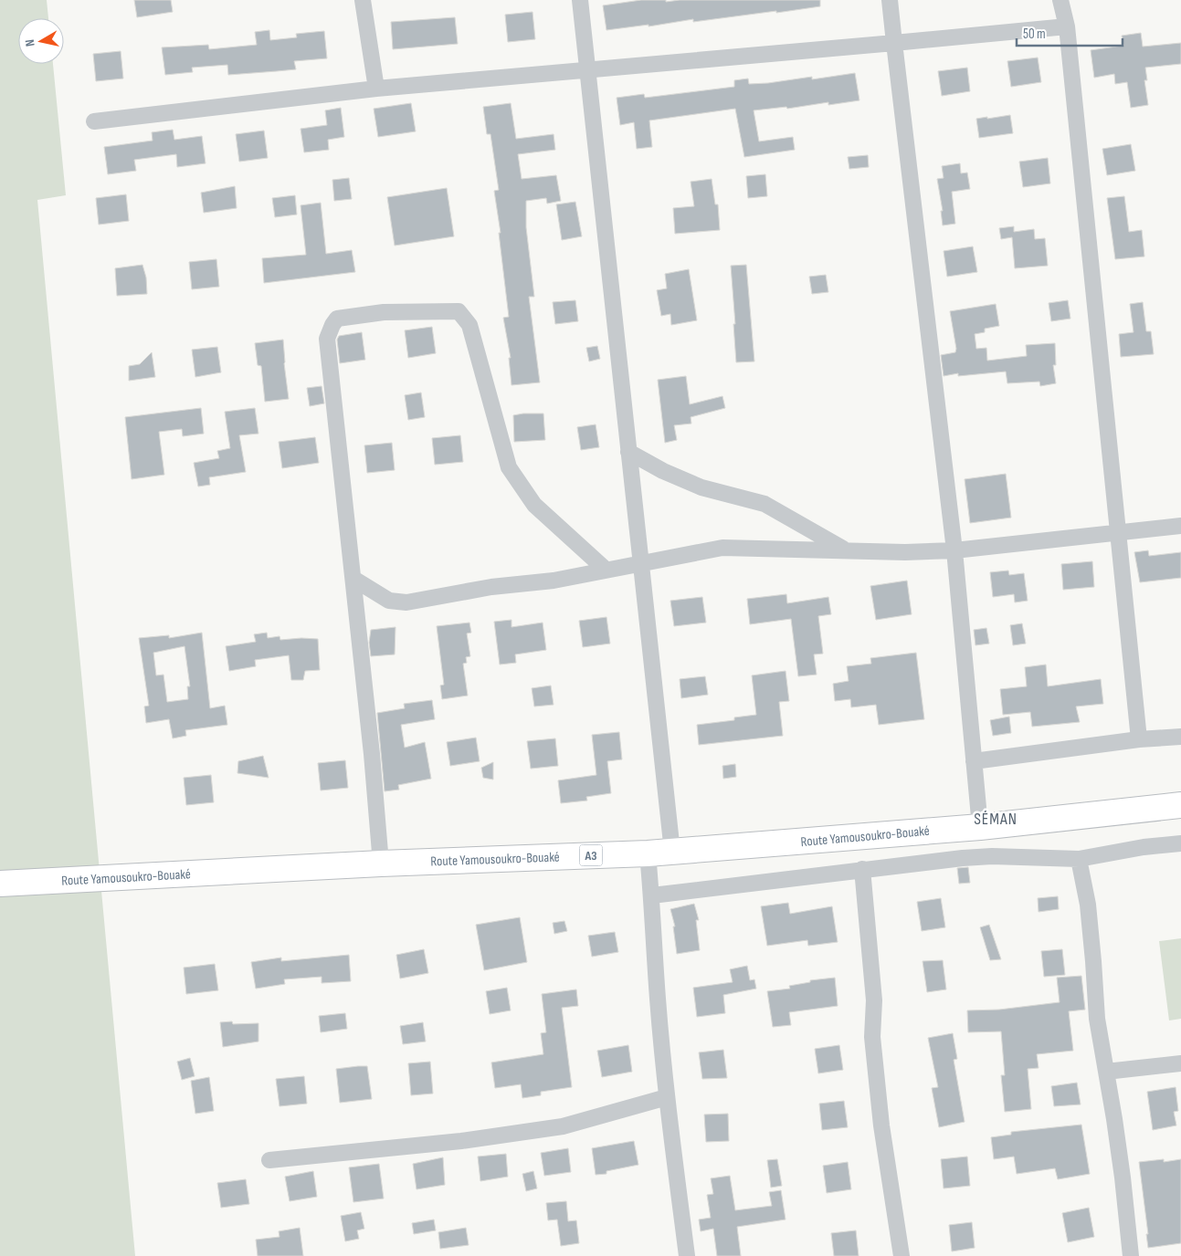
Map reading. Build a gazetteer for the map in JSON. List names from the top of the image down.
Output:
{
  "streets": {
    "main road": ["Route Yamousoukro-Bouaké", "A3"]
  },
  "districts": ["SÉMAN"],
  "scale_bar": "50 m",
  "north": "left"
}
